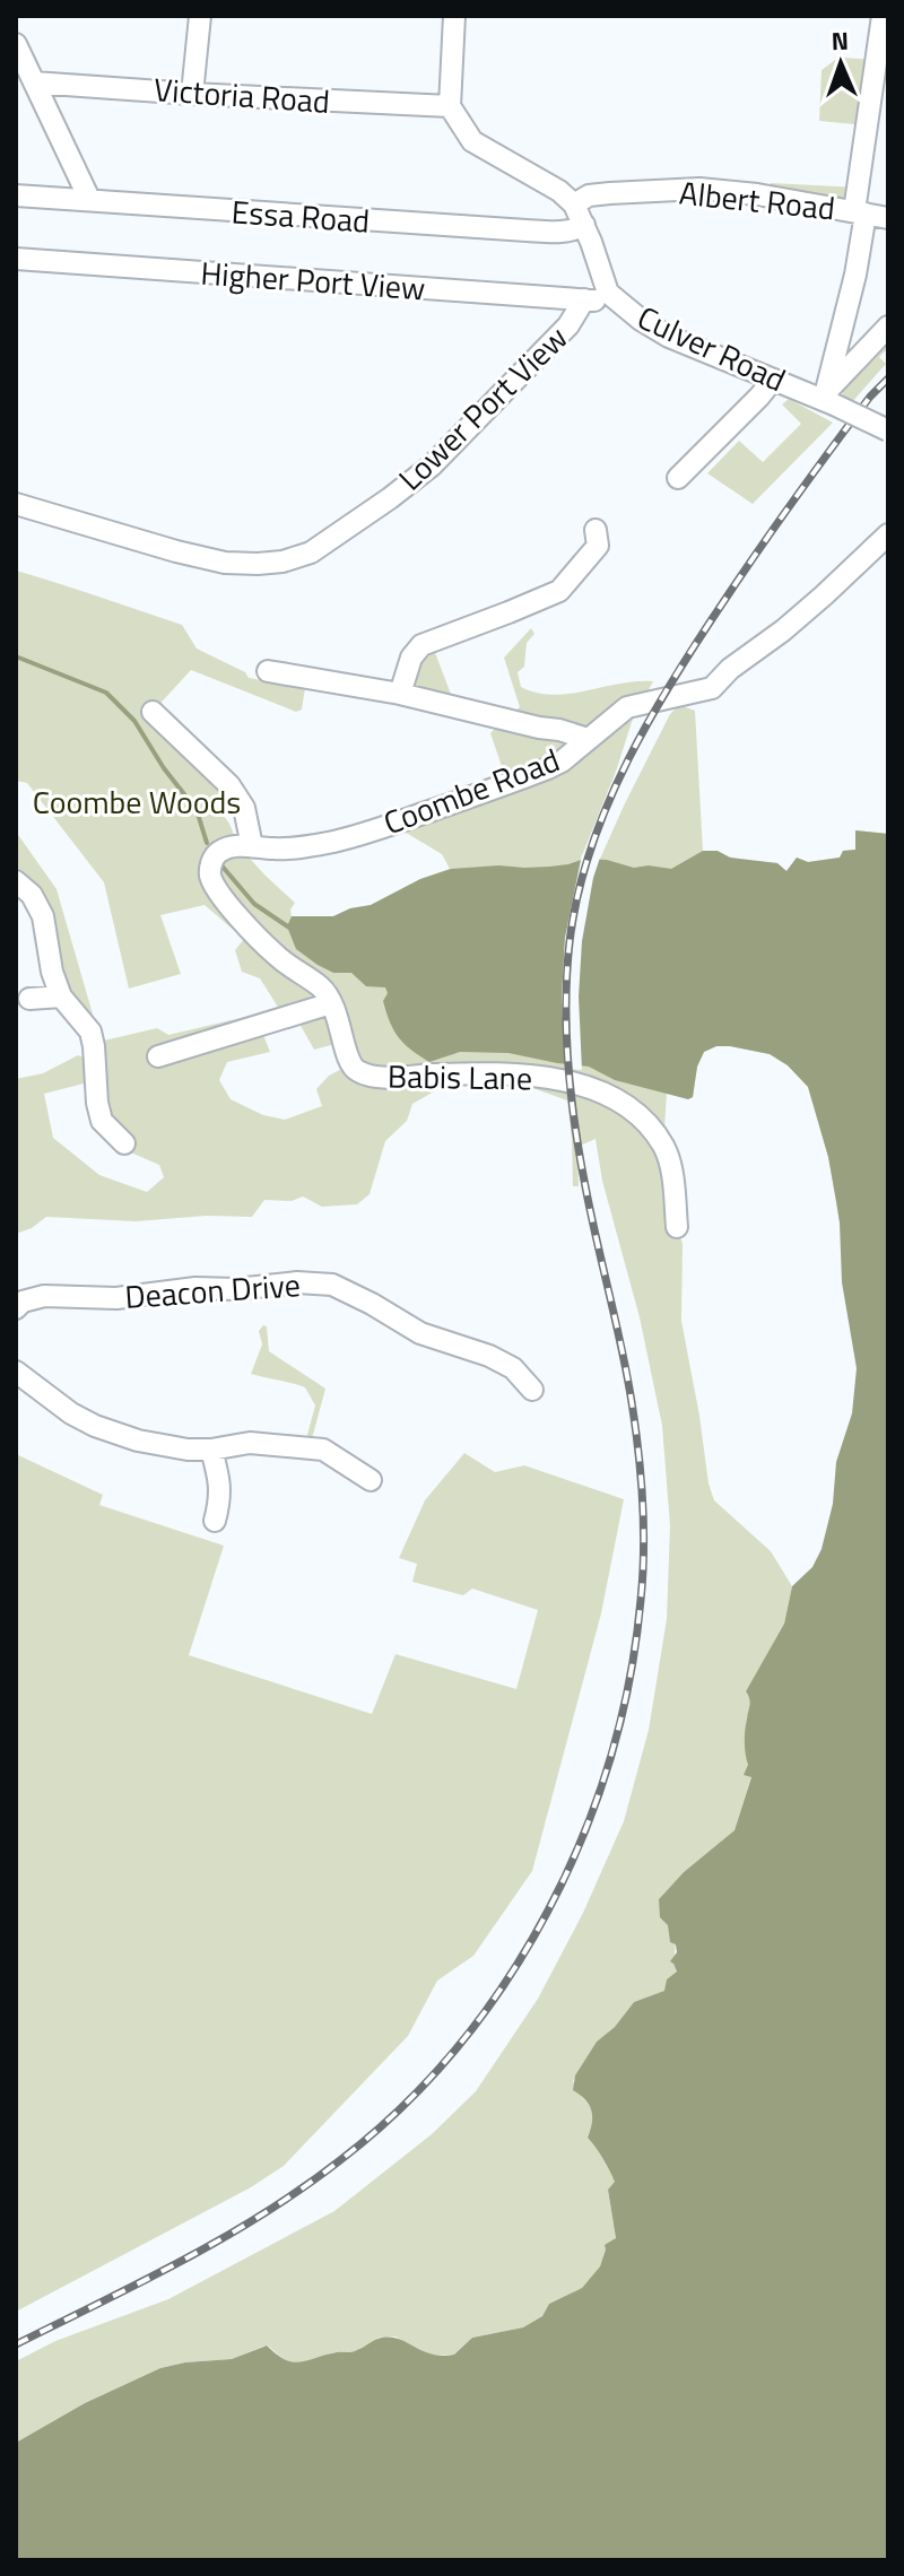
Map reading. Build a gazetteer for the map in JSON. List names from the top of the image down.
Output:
{
  "streets": {
    "street": [
      "Victoria Road",
      "Albert Road",
      "Essa Road",
      "Higher Port View",
      "Culver Road",
      "Lower Port View",
      "Coombe Road",
      "Babis Lane",
      "Deacon Drive"
    ]
  },
  "crossings": [
    ["Victoria Road", "Culver Road"],
    ["Albert Road", "Culver Road"],
    ["Essa Road", "Culver Road"],
    ["Higher Port View", "Culver Road"],
    ["Higher Port View", "Lower Port View"],
    ["Coombe Road", "Babis Lane"]
  ],
  "parks": ["Coombe Woods"],
  "north": "top"
}
